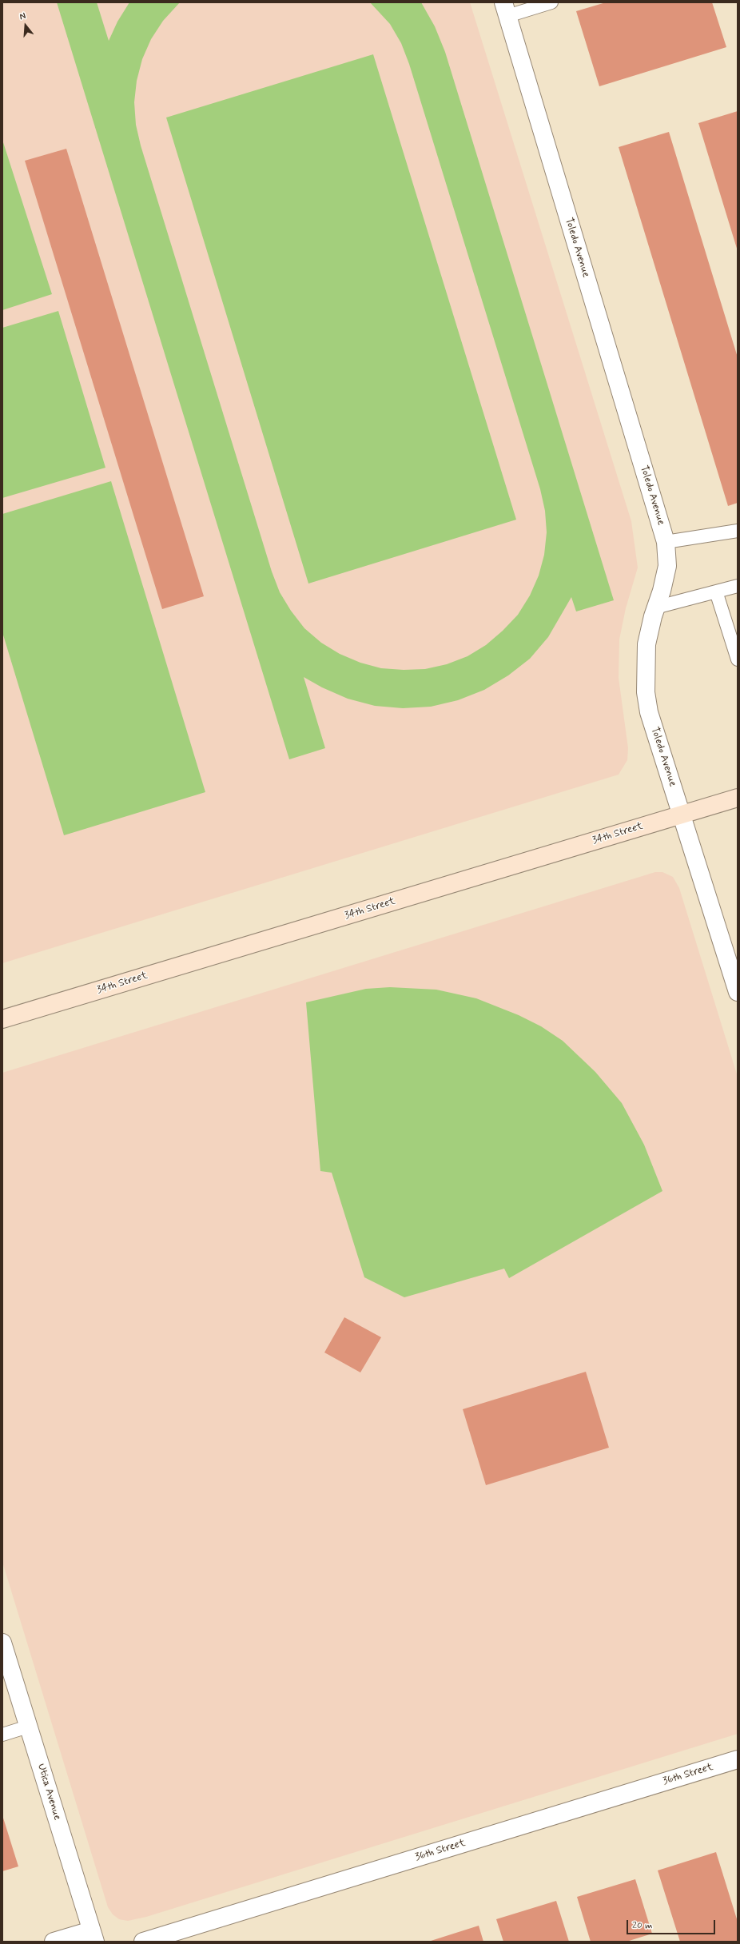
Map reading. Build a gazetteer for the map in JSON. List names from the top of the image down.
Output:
{
  "streets": {
    "main road": ["34th Street"],
    "street": ["Toledo Avenue", "36th Street", "Utica Avenue"]
  },
  "crossings": [
    ["Toledo Avenue", "34th Street"]
  ],
  "scale_bar": "20 m",
  "north": "top"
}
